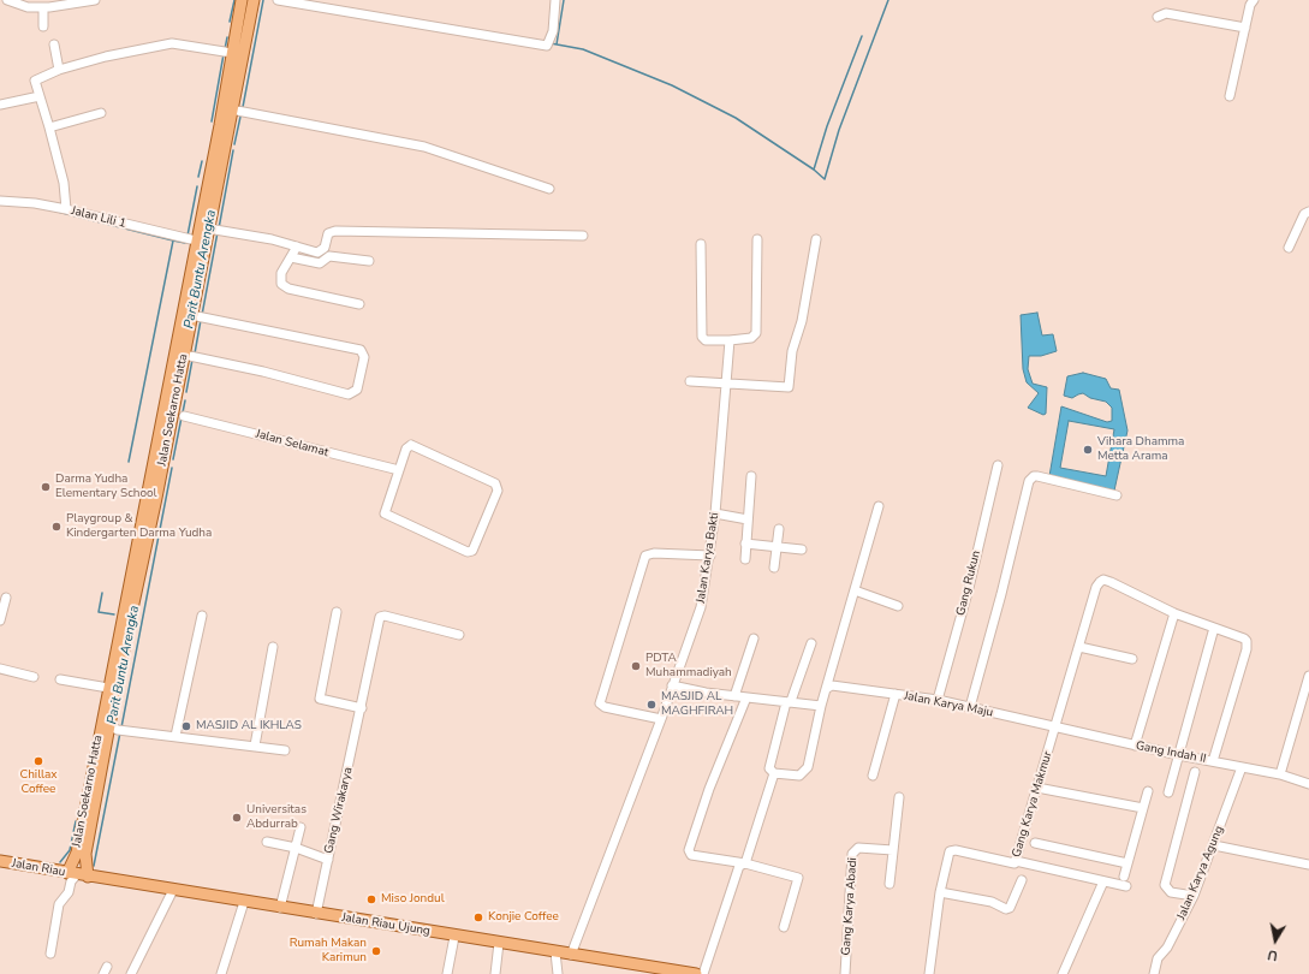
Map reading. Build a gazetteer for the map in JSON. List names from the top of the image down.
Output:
{
  "streets": {
    "main road": ["Jalan Soekarno Hatta", "Jalan Riau", "Jalan Riau Ujung"],
    "street": [
      "Jalan Lili 1",
      "Jalan Selamat",
      "Jalan Karya Bakti",
      "Gang Rukun",
      "Jalan Karya Maju",
      "Gang Indah II",
      "Gang Karya Makmur",
      "Gang Wirakarya",
      "Jalan Karya Agung",
      "Gang Karya Abadi"
    ]
  },
  "crossings": [
    ["Jalan Lili 1", "Jalan Soekarno Hatta"],
    ["Jalan Soekarno Hatta", "Jalan Riau"],
    ["Jalan Soekarno Hatta", "Jalan Riau Ujung"],
    ["Jalan Karya Bakti", "Jalan Riau Ujung"],
    ["Gang Rukun", "Jalan Karya Maju"],
    ["Jalan Karya Maju", "Gang Indah II"],
    ["Jalan Karya Maju", "Gang Karya Makmur"],
    ["Gang Indah II", "Jalan Karya Agung"],
    ["Gang Wirakarya", "Jalan Riau Ujung"],
    ["Jalan Riau", "Jalan Riau Ujung"]
  ],
  "water": ["Parit Buntu Arengka"],
  "places": [
    "Vihara Dhamma Metta Arama",
    "Darma Yudha Elementary School",
    "Playgroup & Kindergarten Darma Yudha",
    "PDTA Muhammadiyah",
    "MASJID AL MAGHFIRAH",
    "MASJID AL IKHLAS",
    "Chillax Coffee",
    "Universitas Abdurrab",
    "Miso Jondul",
    "Konjie Coffee",
    "Rumah Makan Karimun"
  ],
  "north": "bottom"
}
